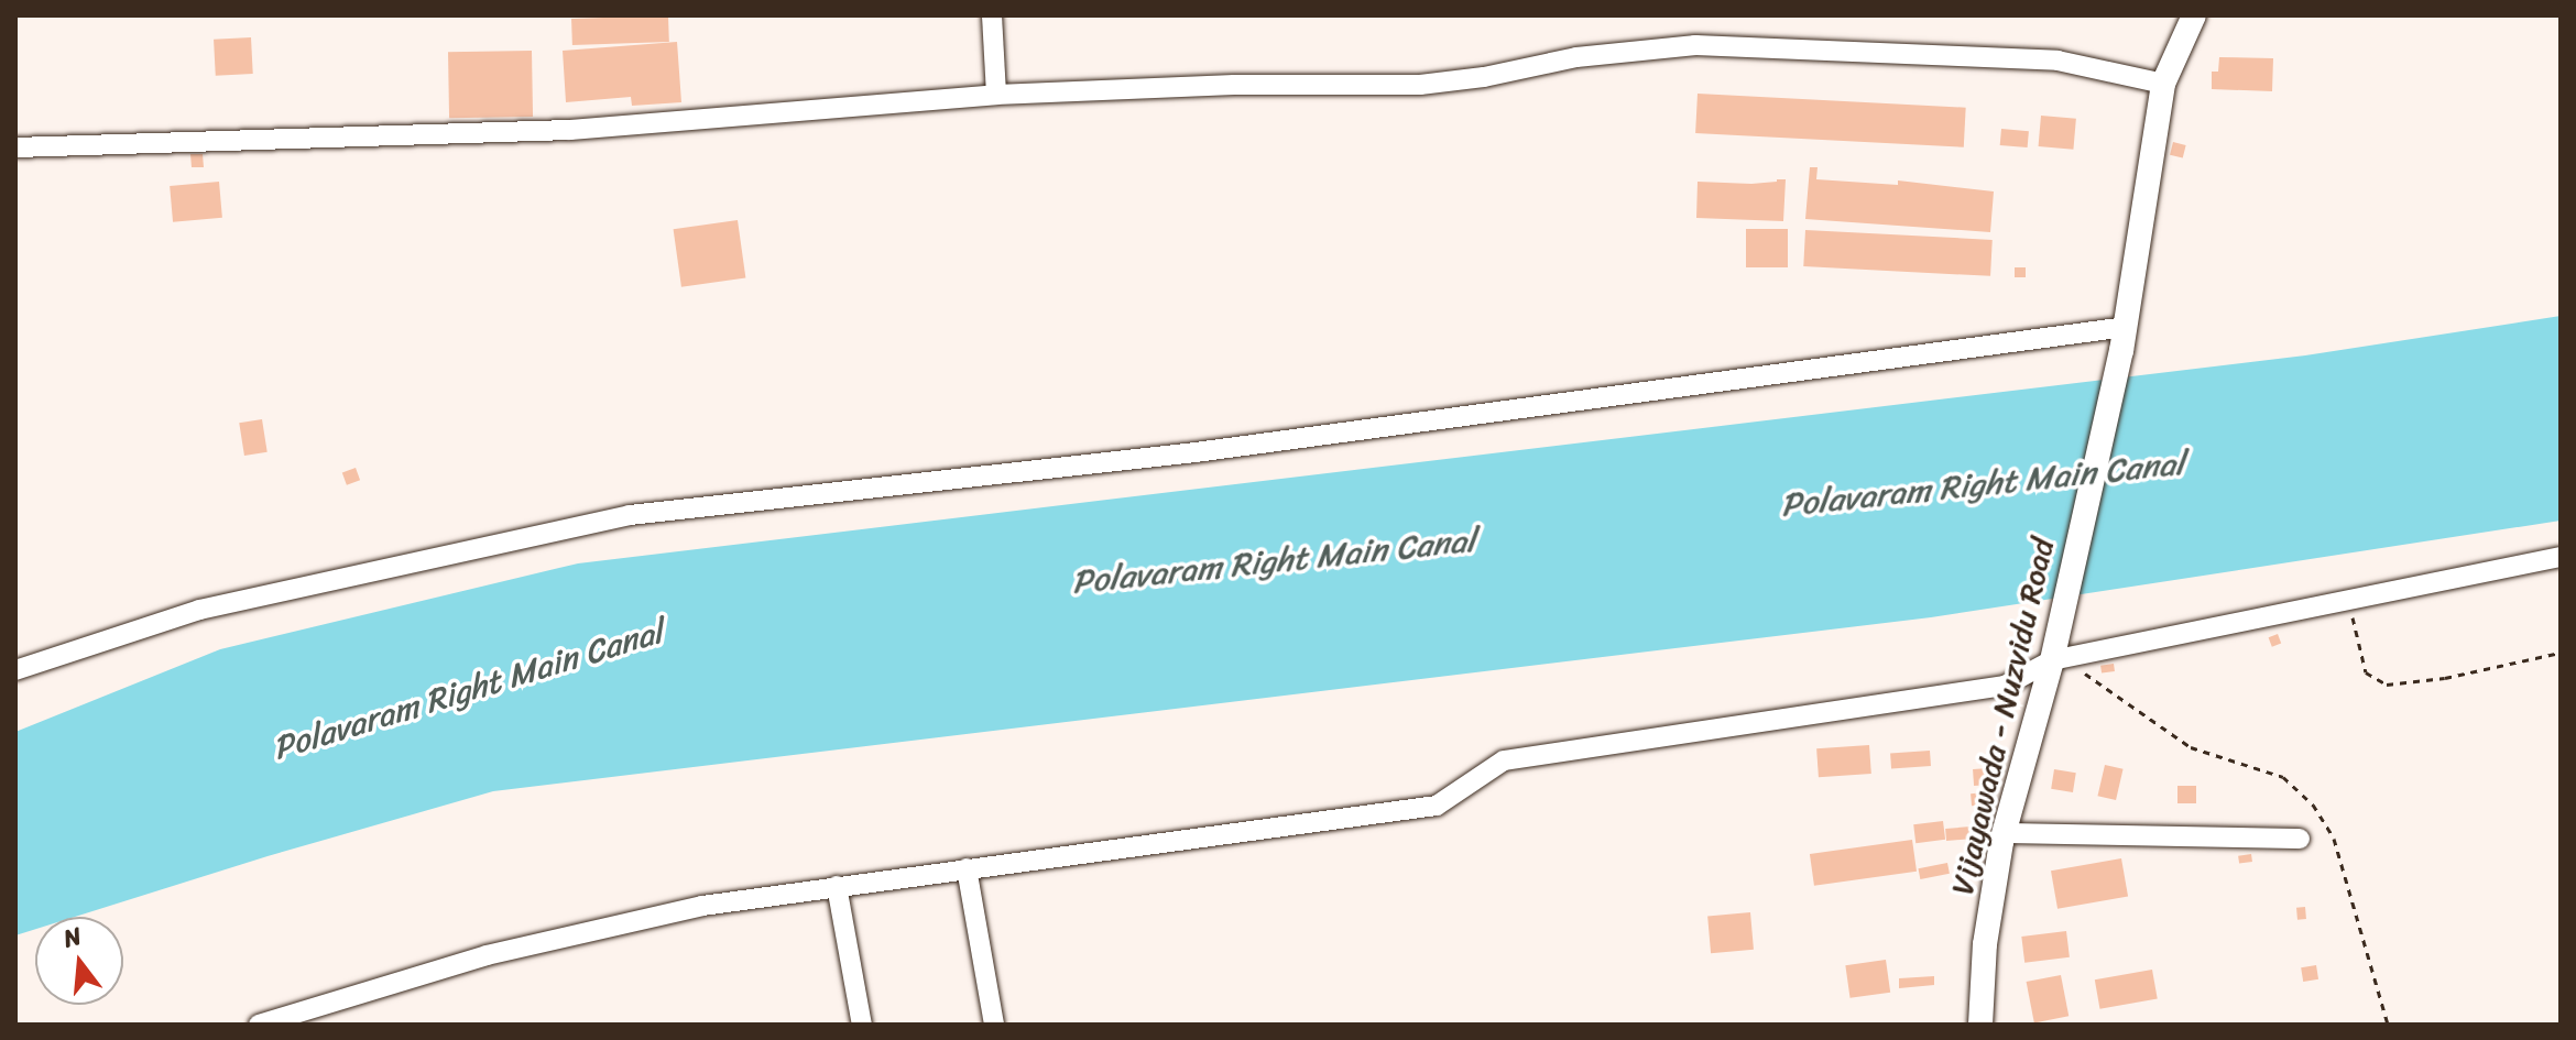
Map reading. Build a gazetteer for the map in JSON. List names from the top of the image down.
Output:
{
  "streets": {
    "main road": ["Vijayawada - Nuzvidu Road"]
  },
  "water": ["Polavaram Right Main Canal"],
  "north": "top"
}
